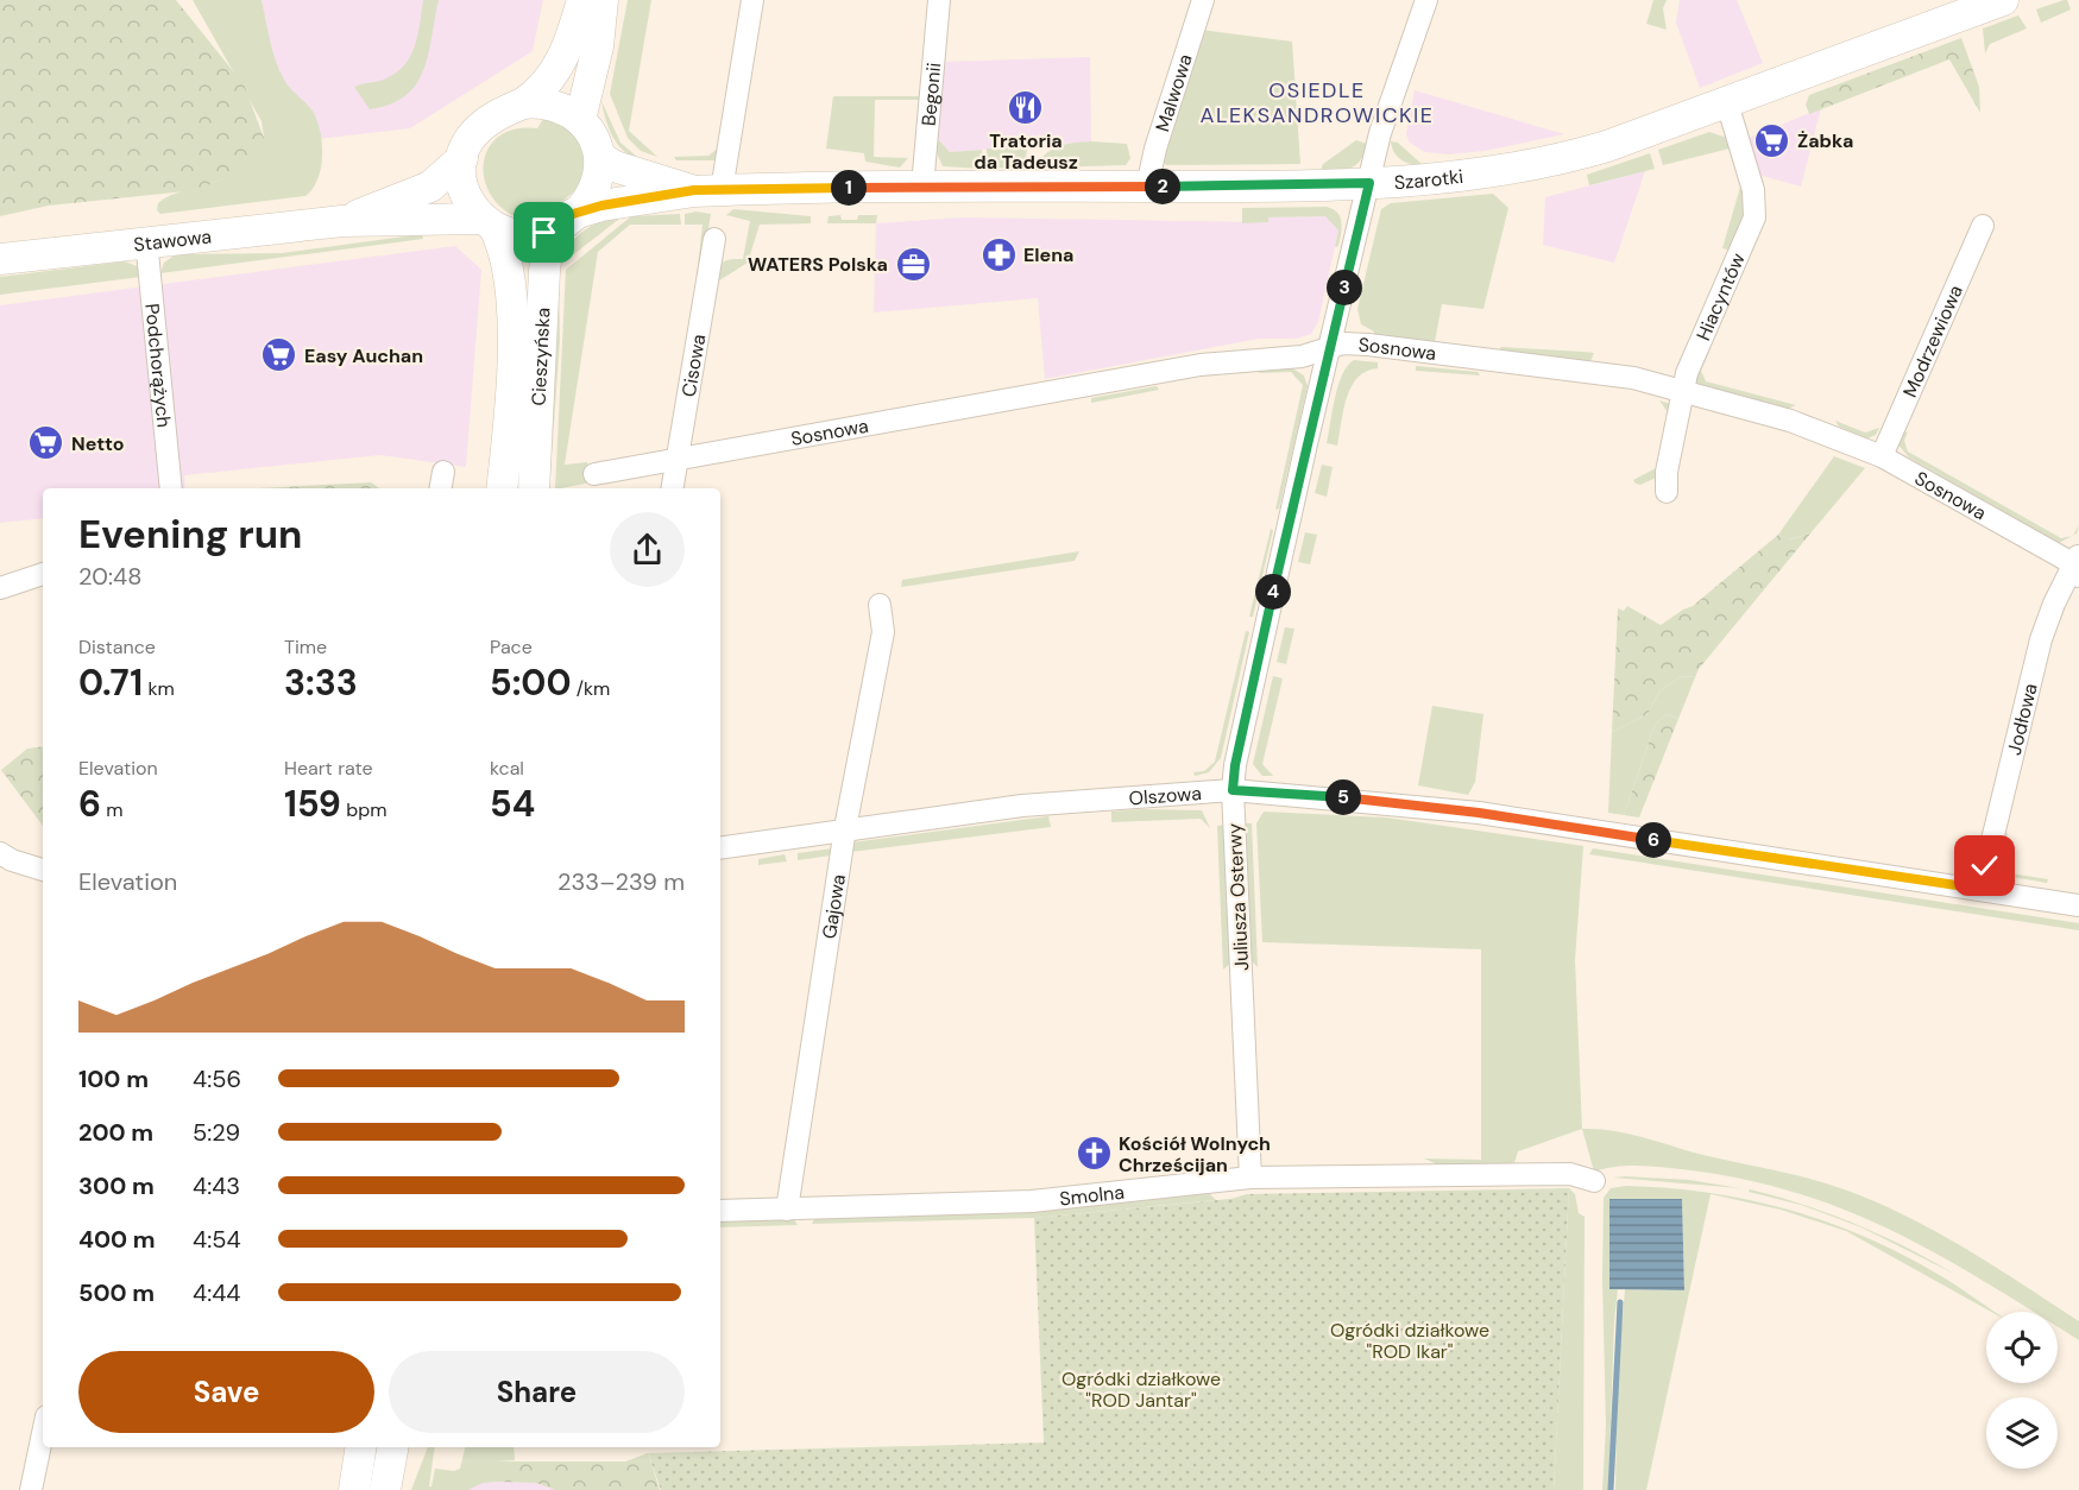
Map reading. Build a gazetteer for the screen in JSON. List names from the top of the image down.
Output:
{
  "streets": {
    "street": [
      "Malwowa",
      "Begonii",
      "Szarotki",
      "Stawowa",
      "Hiacyntów",
      "Modrzewiowa",
      "Sosnowa",
      "Cieszyńska",
      "Podchorążych",
      "Cisowa",
      "Jodłowa",
      "Olszowa",
      "Juliusza Osterwy",
      "Gajowa",
      "Smolna"
    ]
  },
  "crossings": [
    ["Malwowa", "Szarotki"],
    ["Begonii", "Szarotki"],
    ["Szarotki", "Stawowa"],
    ["Szarotki", "Hiacyntów"],
    ["Szarotki", "Cieszyńska"],
    ["Szarotki", "Juliusza Osterwy"],
    ["Stawowa", "Cieszyńska"],
    ["Stawowa", "Podchorążych"],
    ["Hiacyntów", "Sosnowa"],
    ["Modrzewiowa", "Sosnowa"],
    ["Sosnowa", "Cisowa"],
    ["Sosnowa", "Jodłowa"],
    ["Sosnowa", "Juliusza Osterwy"],
    ["Jodłowa", "Olszowa"],
    ["Olszowa", "Juliusza Osterwy"],
    ["Olszowa", "Gajowa"],
    ["Juliusza Osterwy", "Smolna"],
    ["Gajowa", "Smolna"]
  ],
  "districts": ["OSIEDLE ALEKSANDROWICKIE"],
  "parks": ["Ogródki działkowe \"ROD Ikar\"", "Ogródki działkowe \"ROD Jantar\""],
  "places": {
    "restaurant": ["Tratoria da Tadeusz"],
    "supermarket": ["Żabka", "Easy Auchan", "Netto"],
    "pharmacy": ["Elena"],
    "office": ["WATERS Polska"],
    "church": ["Kościół Wolnych Chrześcijan"]
  },
  "page": {
    "pins": [
      "2",
      "1",
      "3",
      "4",
      "5",
      "6"
    ],
    "heading": ["Evening run", "20:48"],
    "stats": [
      ["Distance", "0.71 km"],
      ["Time", "3:33"],
      ["Pace", "5:00 /km"],
      ["Elevation", "6 m"],
      ["Heart rate", "159 bpm"],
      ["kcal", "54"]
    ],
    "chart": ["Elevation", "233–239 m"],
    "list": [
      {
        "name": "100 m",
        "note": "4:56"
      },
      {
        "name": "200 m",
        "note": "5:29"
      },
      {
        "name": "300 m",
        "note": "4:43"
      },
      {
        "name": "400 m",
        "note": "4:54"
      },
      {
        "name": "500 m",
        "note": "4:44"
      }
    ],
    "buttons": ["Save", "Share"]
  }
}
